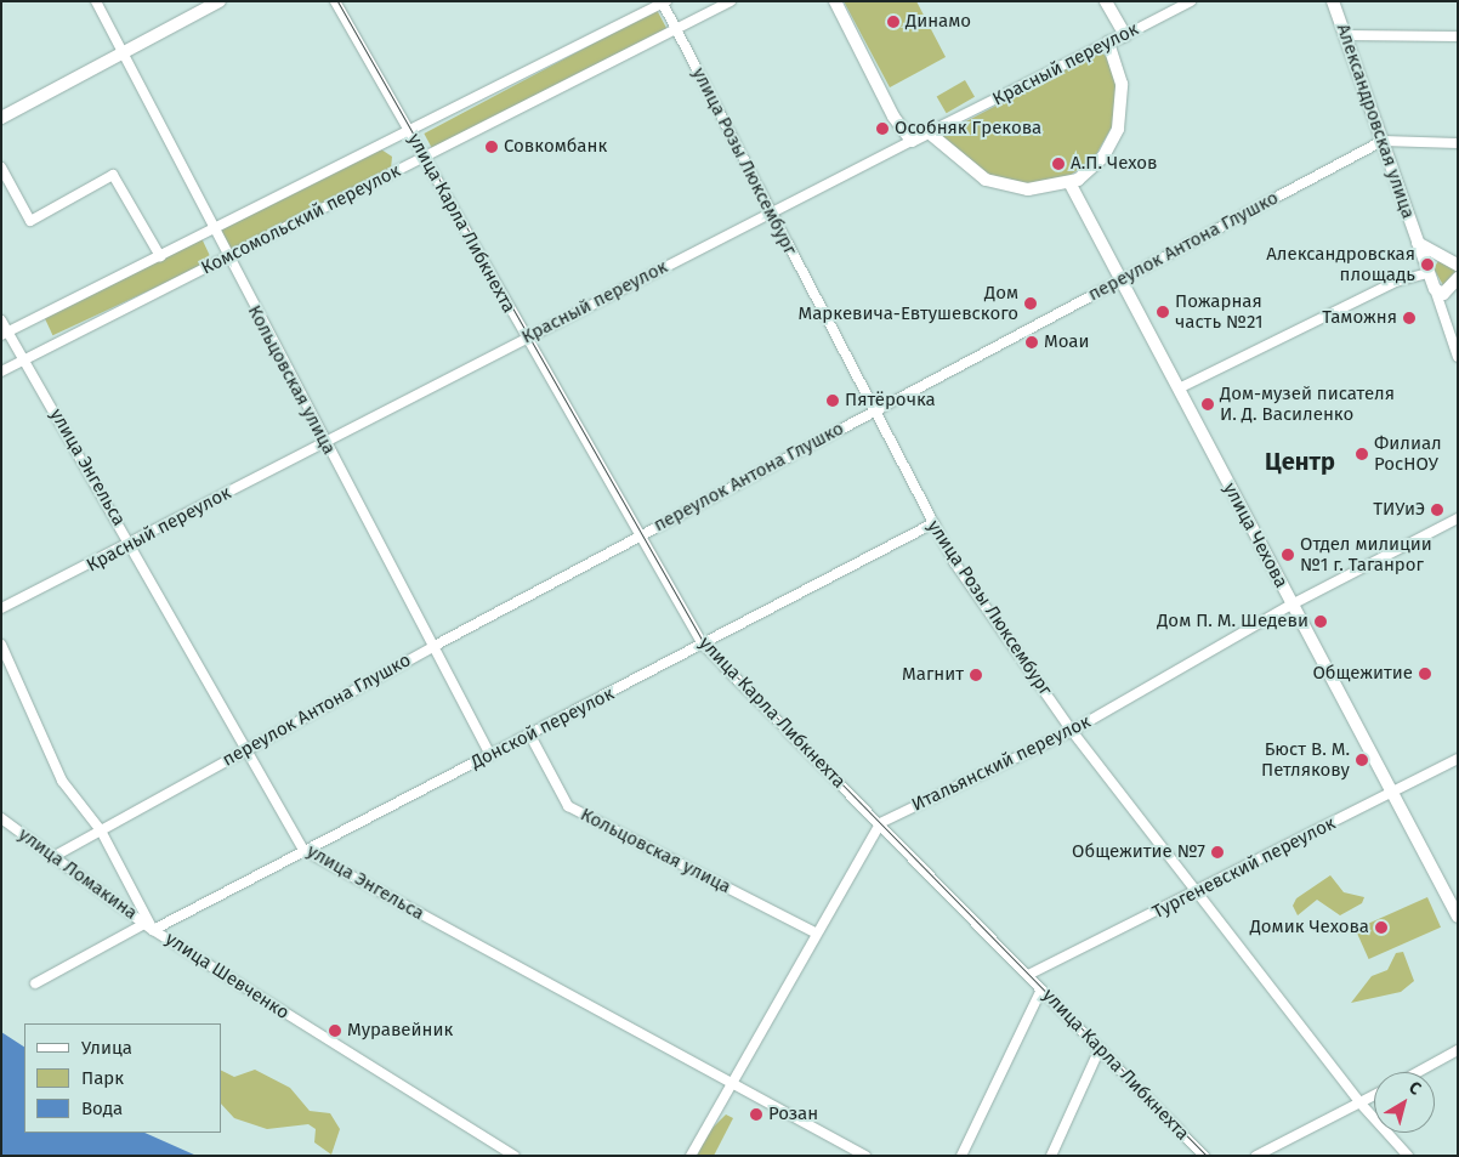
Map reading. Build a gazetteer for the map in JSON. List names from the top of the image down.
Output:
{
  "streets": {
    "main road": ["Красный переулок", "Александровская улица", "улица Чехова"],
    "street": [
      "улица Розы Люксембург",
      "Комсомольский переулок",
      "улица Карла Либкнехта",
      "переулок Антона Глушко",
      "Кольцовская улица",
      "улица Энгельса",
      "Донской переулок",
      "Итальянский переулок",
      "Тургеневский переулок",
      "улица Ломакина",
      "улица Шевченко"
    ]
  },
  "crossings": [
    ["Красный переулок", "улица Розы Люксембург"],
    ["Красный переулок", "улица Карла Либкнехта"],
    ["Красный переулок", "Кольцовская улица"],
    ["Красный переулок", "улица Энгельса"],
    ["Александровская улица", "переулок Антона Глушко"],
    ["улица Розы Люксембург", "Комсомольский переулок"],
    ["улица Розы Люксембург", "переулок Антона Глушко"],
    ["улица Розы Люксембург", "Донской переулок"],
    ["улица Розы Люксембург", "Итальянский переулок"],
    ["улица Розы Люксембург", "Тургеневский переулок"],
    ["Комсомольский переулок", "улица Карла Либкнехта"],
    ["Комсомольский переулок", "Кольцовская улица"],
    ["Комсомольский переулок", "улица Энгельса"],
    ["улица Карла Либкнехта", "переулок Антона Глушко"],
    ["улица Карла Либкнехта", "Донской переулок"],
    ["улица Карла Либкнехта", "Итальянский переулок"],
    ["улица Карла Либкнехта", "Тургеневский переулок"],
    ["переулок Антона Глушко", "Кольцовская улица"],
    ["переулок Антона Глушко", "улица Энгельса"],
    ["переулок Антона Глушко", "улица Чехова"],
    ["переулок Антона Глушко", "улица Ломакина"],
    ["переулок Антона Глушко", "улица Шевченко"],
    ["Кольцовская улица", "Донской переулок"],
    ["улица Энгельса", "Донской переулок"],
    ["улица Чехова", "Итальянский переулок"],
    ["улица Чехова", "Тургеневский переулок"],
    ["Донской переулок", "улица Ломакина"],
    ["Донской переулок", "улица Шевченко"],
    ["улица Ломакина", "улица Шевченко"]
  ],
  "districts": ["Центр"],
  "places": [
    "Динамо",
    "Особняк Грекова",
    "Совкомбанк",
    "А.П. Чехов",
    "Александровская площадь",
    "Дом Маркевича-Евтушевского",
    "Пожарная часть №21",
    "Таможня",
    "Моаи",
    "Пятёрочка",
    "Дом-музей писателя И. Д. Василенко",
    "Филиал РосНОУ",
    "ТИУиЭ",
    "Отдел милиции №1 г. Таганрог",
    "Дом П. М. Шедеви",
    "Общежитие",
    "Магнит",
    "Бюст В. М. Петлякову",
    "Общежитие №7",
    "Домик Чехова",
    "Муравейник",
    "Розан"
  ],
  "legend": ["Улица", "Парк", "Вода"],
  "north": "top right"
}
